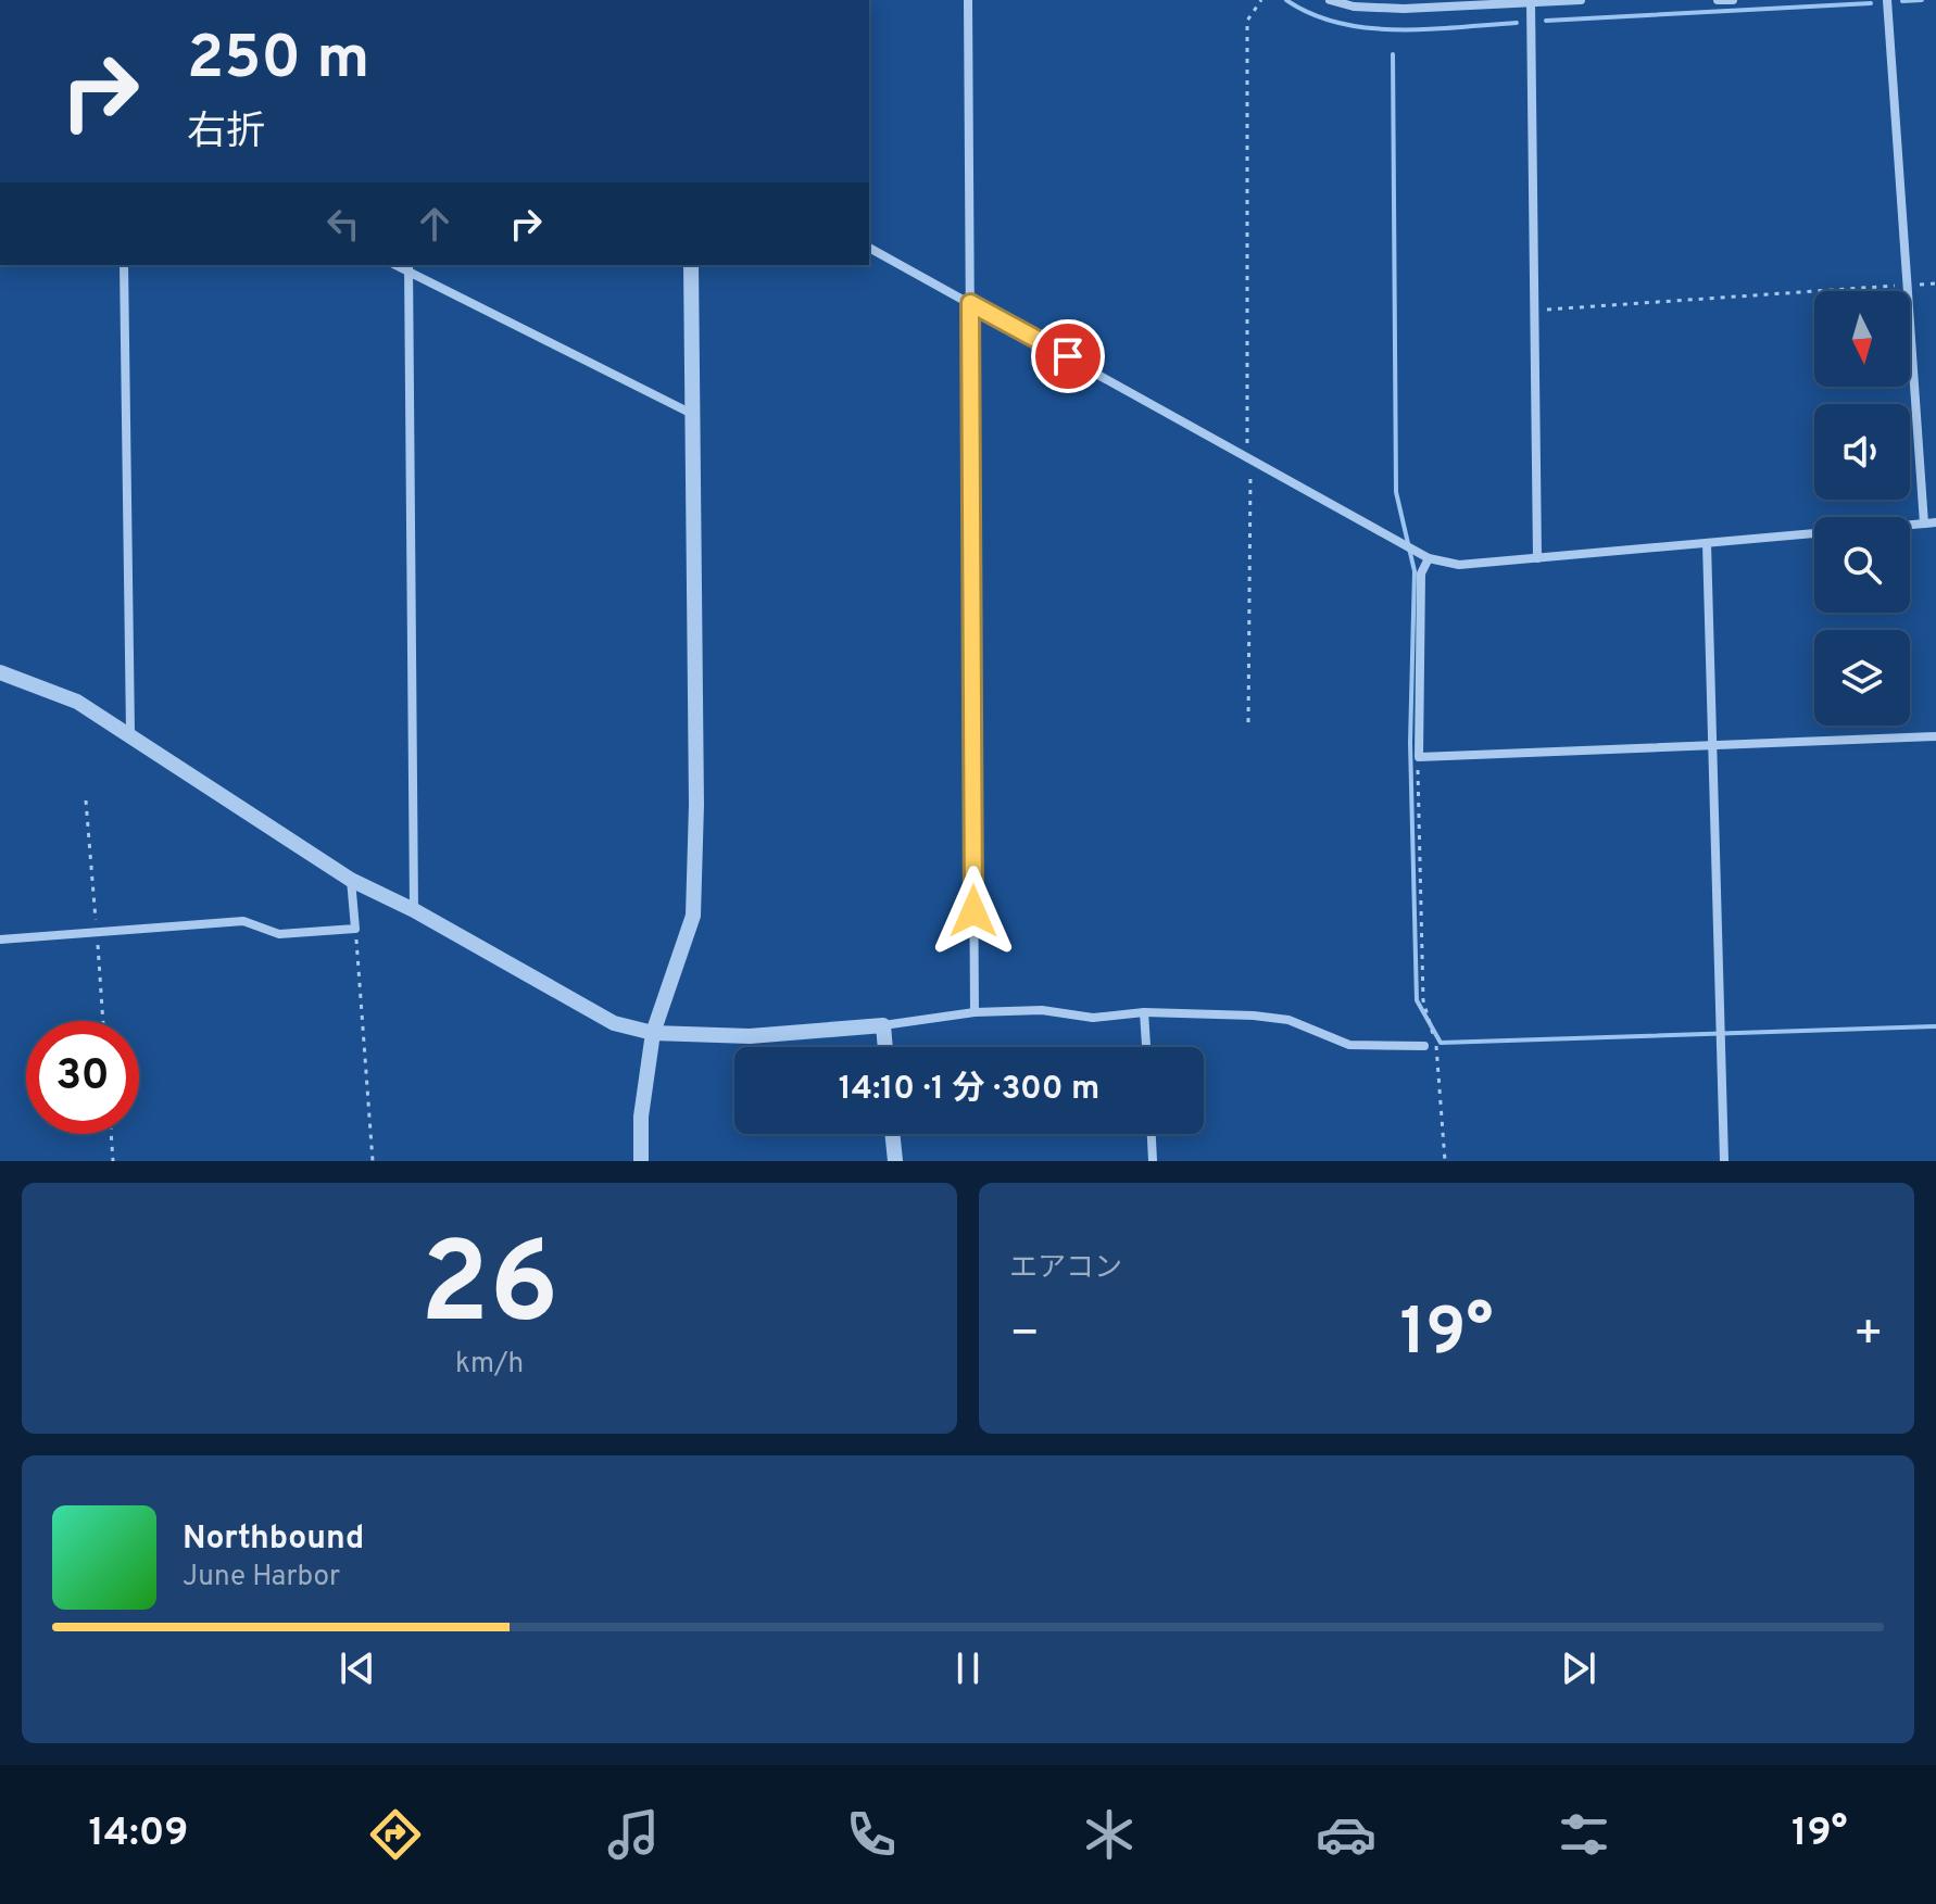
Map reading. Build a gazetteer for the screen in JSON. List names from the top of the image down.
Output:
{
  "north": "bottom",
  "page": {
    "turn": ["250 m", "右折"],
    "limit": "30",
    "trip": "14:10 · 1 分 · 300 m",
    "tile": [
      ["26", "km/h"],
      "エアコン"
    ],
    "heat": ["−", "19°", "+"],
    "song": ["Northbound", "June Harbor"],
    "tabs": ["14:09", "19°"]
  }
}
